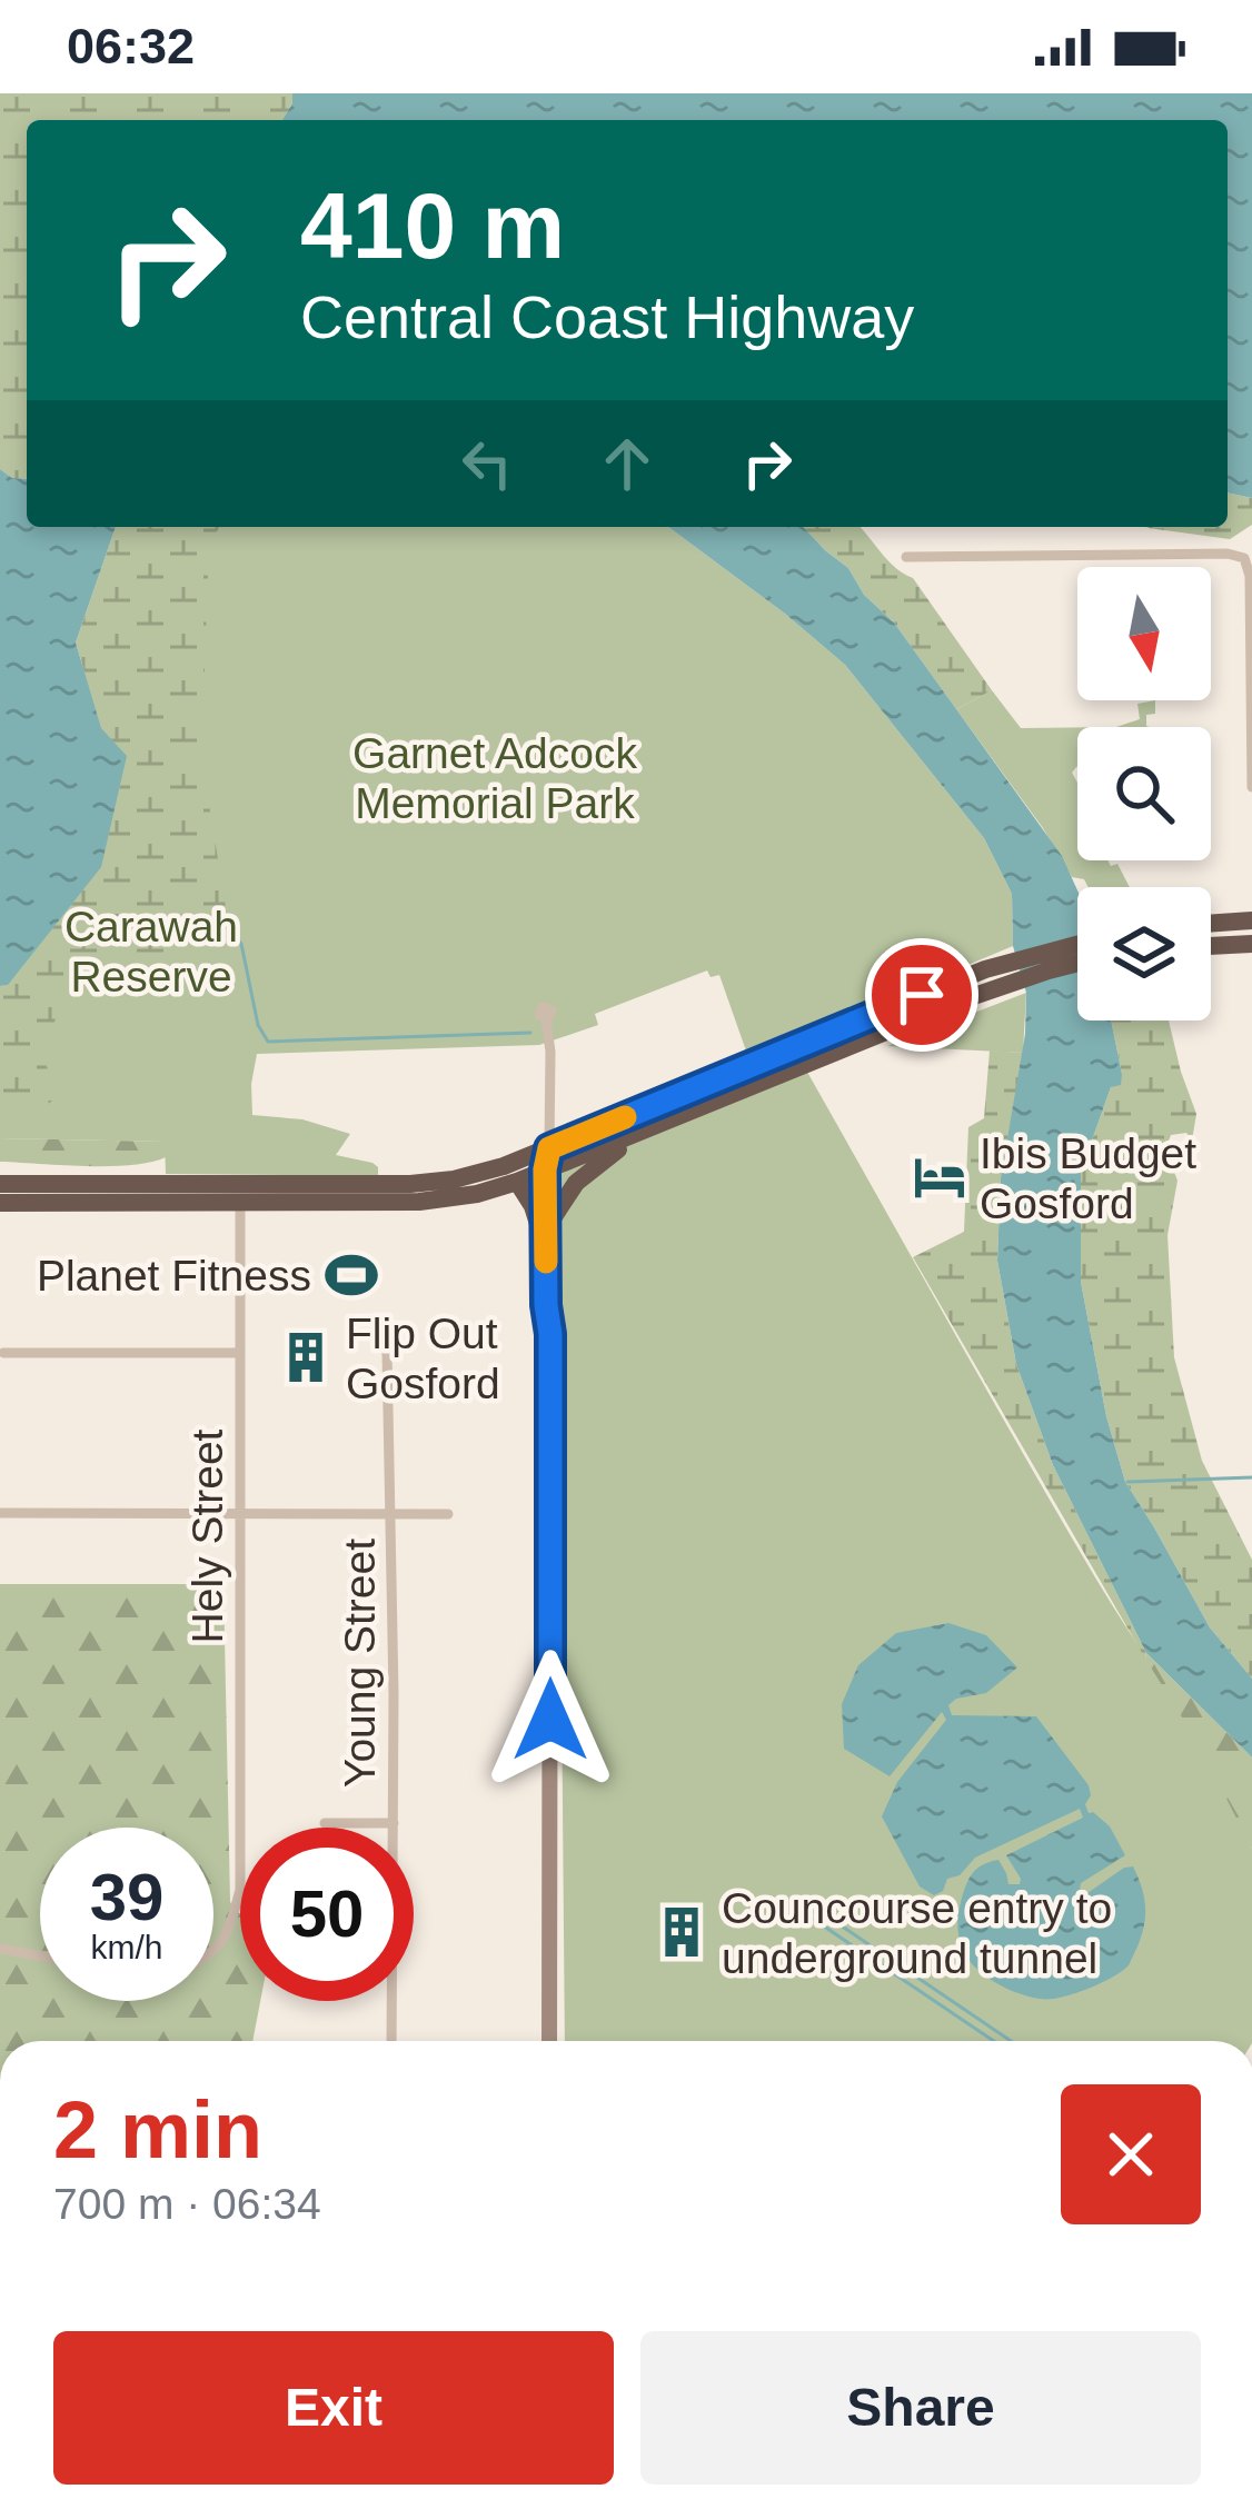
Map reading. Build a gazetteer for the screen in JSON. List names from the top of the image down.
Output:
{
  "streets": {
    "street": ["Hely Street", "Young Street"]
  },
  "parks": ["Garnet Adcock Memorial Park", "Carawah Reserve"],
  "places": {
    "hotel": ["Ibis Budget Gosford"],
    "sports": ["Planet Fitness"],
    "building": ["Flip Out Gosford", "Councourse entry to underground tunnel"]
  },
  "north": "bottom",
  "page": {
    "status": "06:32",
    "turn": ["410 m", "Central Coast Highway"],
    "speed": "39 km/h",
    "limit": "50",
    "heading": ["2 min", "700 m · 06:34"],
    "buttons": ["Exit", "Share"]
  }
}
